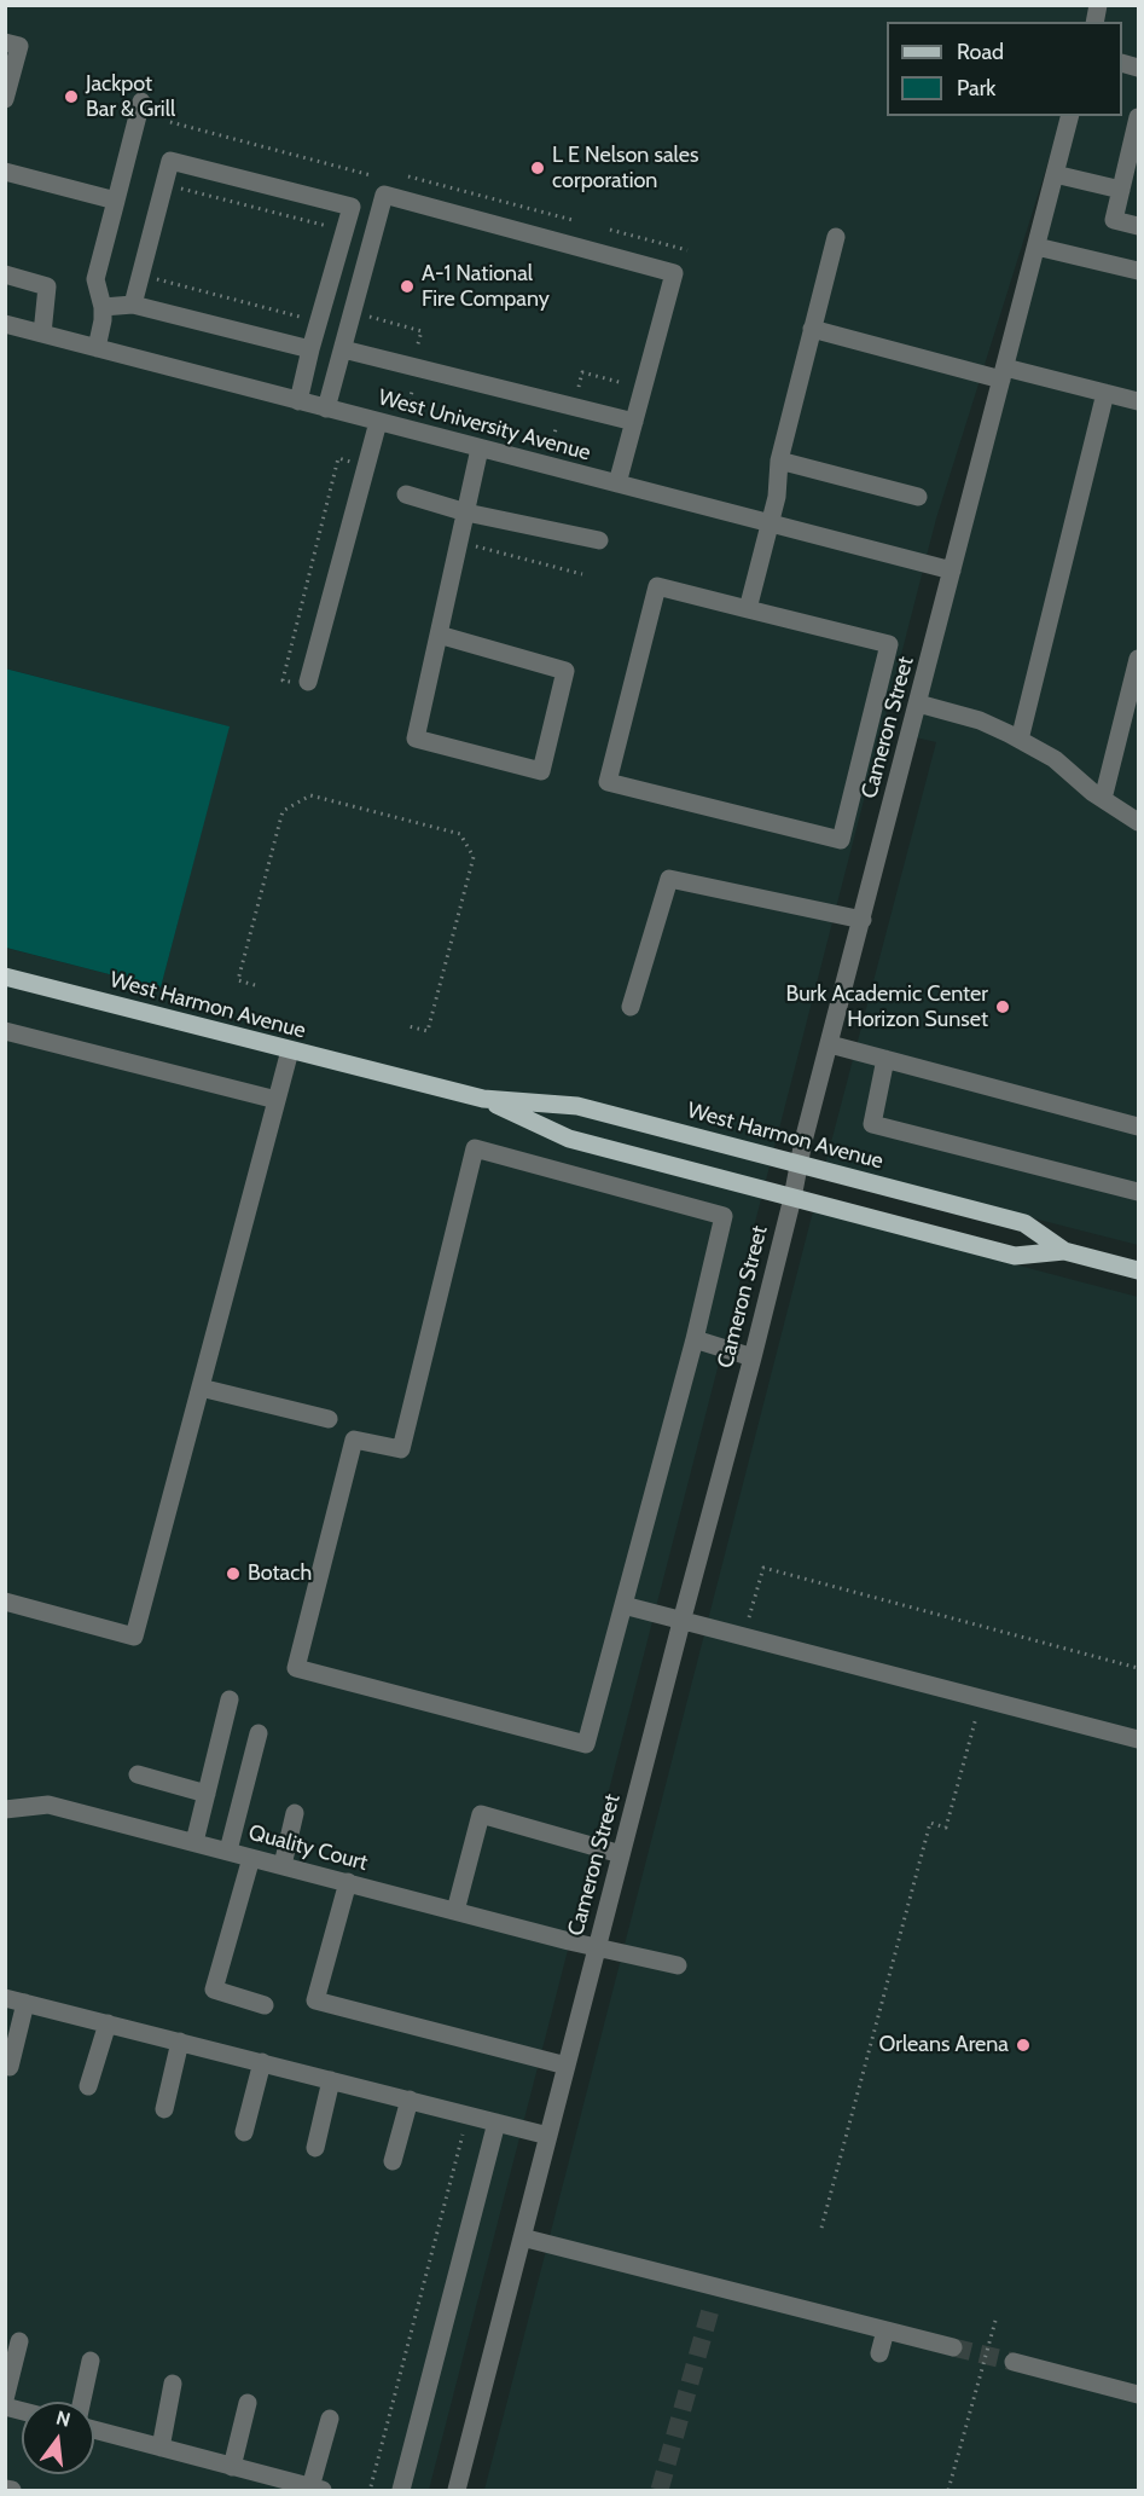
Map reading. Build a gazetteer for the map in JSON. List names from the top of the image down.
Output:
{
  "streets": {
    "main road": ["West Harmon Avenue"],
    "street": ["West University Avenue", "Cameron Street", "Quality Court"]
  },
  "crossings": [
    ["West University Avenue", "Cameron Street"],
    ["Cameron Street", "West Harmon Avenue"],
    ["Cameron Street", "Quality Court"]
  ],
  "places": [
    "Jackpot Bar & Grill",
    "L E Nelson sales corporation",
    "A-1 National Fire Company",
    "Burk Academic Center Horizon Sunset",
    "Botach",
    "Orleans Arena"
  ],
  "legend": ["Road", "Park"],
  "north": "top"
}
